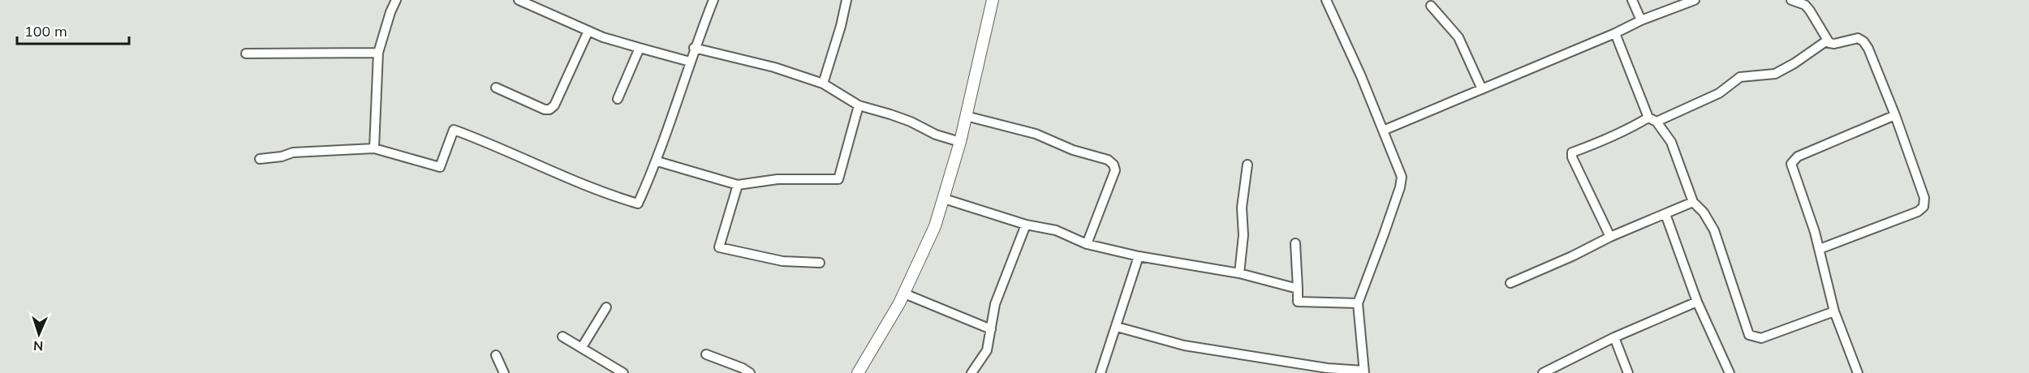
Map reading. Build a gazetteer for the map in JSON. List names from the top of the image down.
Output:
{
  "scale_bar": "100 m",
  "north": "bottom"
}
